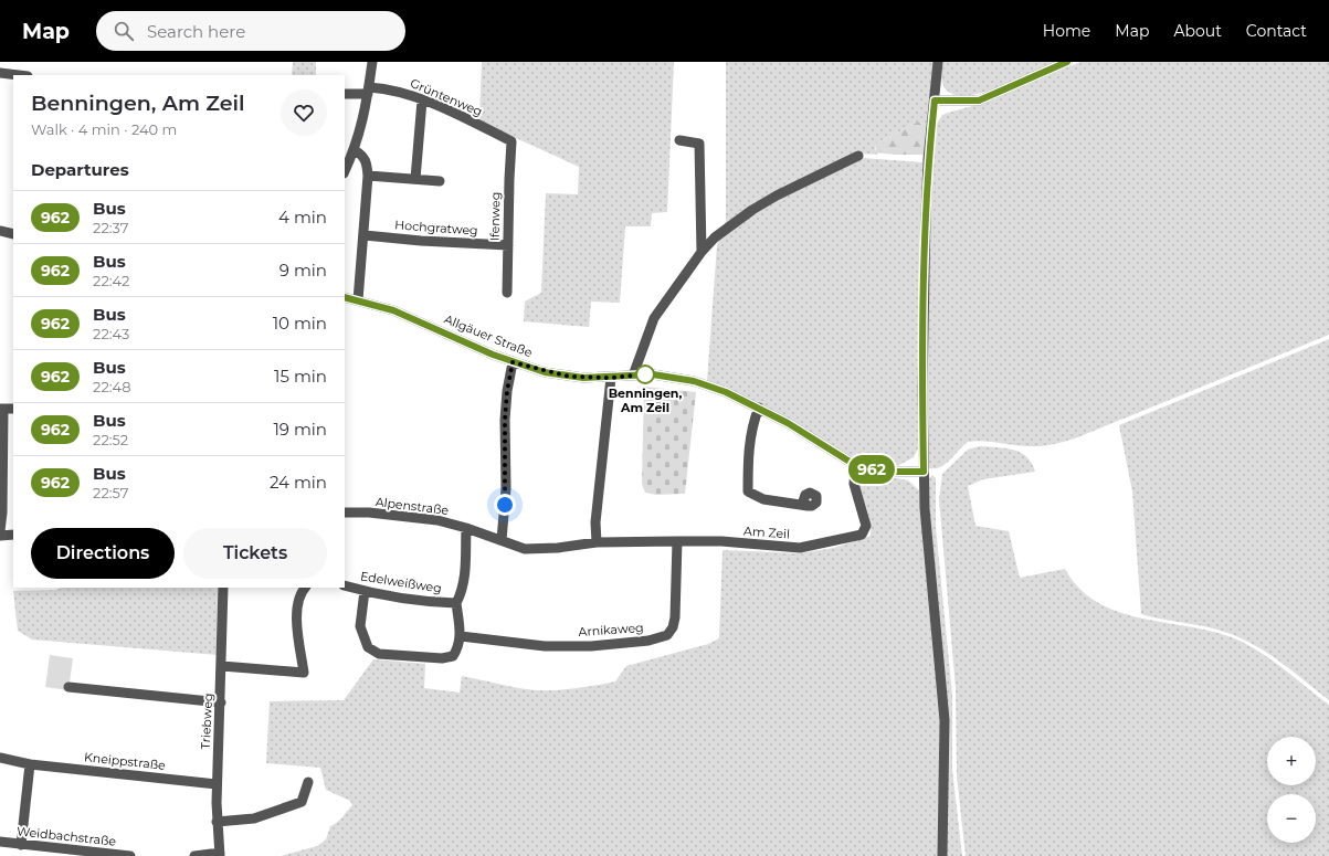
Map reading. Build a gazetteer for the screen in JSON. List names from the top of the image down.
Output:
{
  "streets": {
    "street": [
      "Grüntenweg",
      "Ifenweg",
      "Hochgratweg",
      "Allgäuer Straße",
      "Alpenstraße",
      "Am Zeil",
      "Edelweißweg",
      "Arnikaweg",
      "Triebweg",
      "Kneippstraße",
      "Weidbachstraße"
    ]
  },
  "crossings": [
    ["Grüntenweg", "Ifenweg"],
    ["Ifenweg", "Hochgratweg"],
    ["Allgäuer Straße", "Am Zeil"],
    ["Alpenstraße", "Am Zeil"],
    ["Alpenstraße", "Edelweißweg"],
    ["Am Zeil", "Arnikaweg"],
    ["Triebweg", "Kneippstraße"]
  ],
  "places": ["Benningen, Am Zeil"],
  "lines": ["bus line 962"],
  "page": {
    "header": "Map",
    "search": "Search here",
    "nav": [
      "Home",
      "Map",
      "About",
      "Contact"
    ],
    "on_map": "962",
    "heading": [
      ["Benningen, Am Zeil", "Walk · 4 min · 240 m"],
      "Departures"
    ],
    "list": [
      {
        "mark": "962",
        "name": "Bus",
        "note": "22:37",
        "value": "4 min"
      },
      {
        "mark": "962",
        "name": "Bus",
        "note": "22:42",
        "value": "9 min"
      },
      {
        "mark": "962",
        "name": "Bus",
        "note": "22:43",
        "value": "10 min"
      },
      {
        "mark": "962",
        "name": "Bus",
        "note": "22:48",
        "value": "15 min"
      },
      {
        "mark": "962",
        "name": "Bus",
        "note": "22:52",
        "value": "19 min"
      },
      {
        "mark": "962",
        "name": "Bus",
        "note": "22:57",
        "value": "24 min"
      }
    ],
    "buttons": ["Directions", "Tickets"],
    "map_buttons": ["+", "−"]
  }
}
